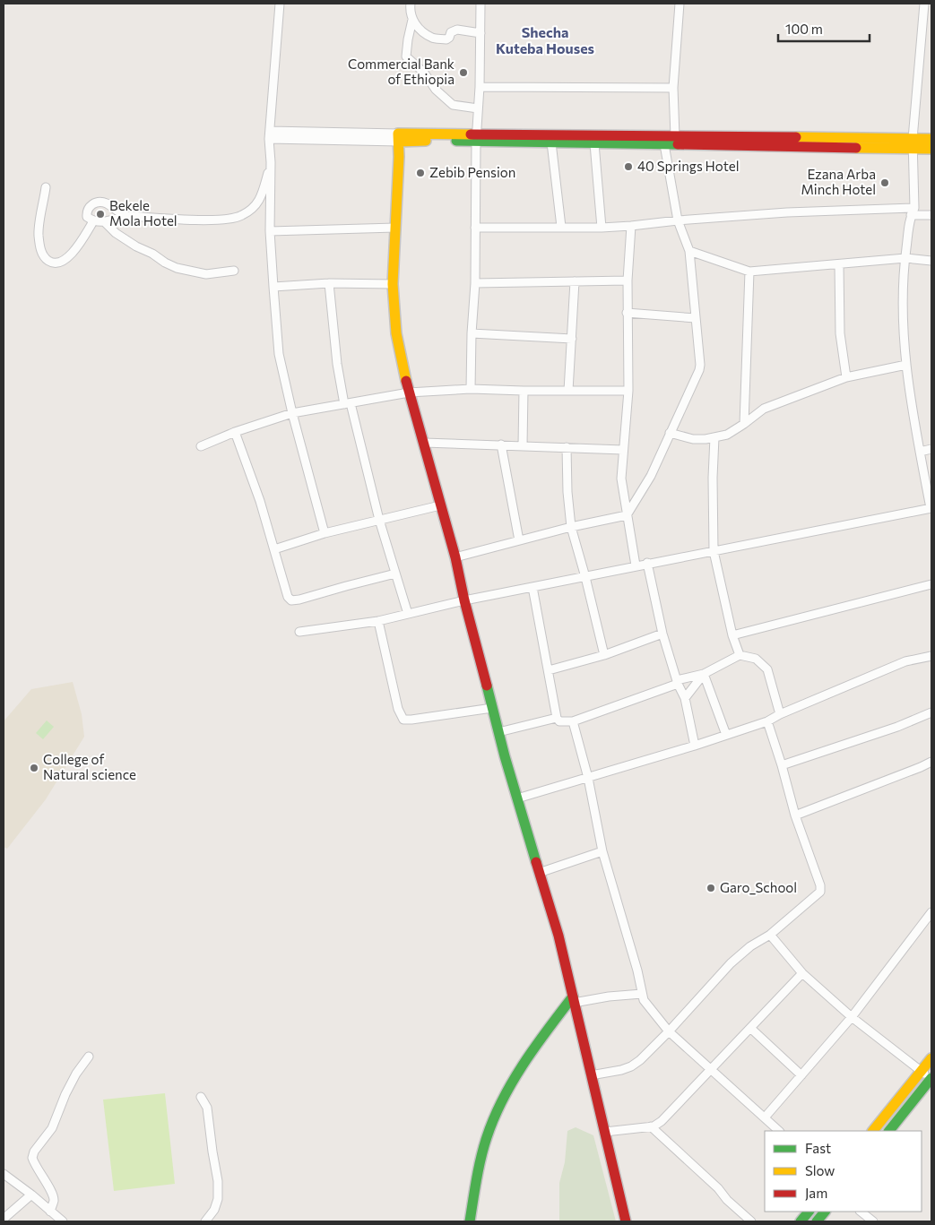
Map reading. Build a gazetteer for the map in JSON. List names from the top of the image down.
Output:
{
  "districts": ["Shecha Kuteba Houses"],
  "places": [
    "Commercial Bank of Ethiopia",
    "40 Springs Hotel",
    "Zebib Pension",
    "Ezana Arba Minch Hotel",
    "Bekele Mola Hotel",
    "College of Natural science",
    "Garo_School"
  ],
  "legend": ["Fast", "Slow", "Jam"],
  "scale_bar": "100 m"
}
